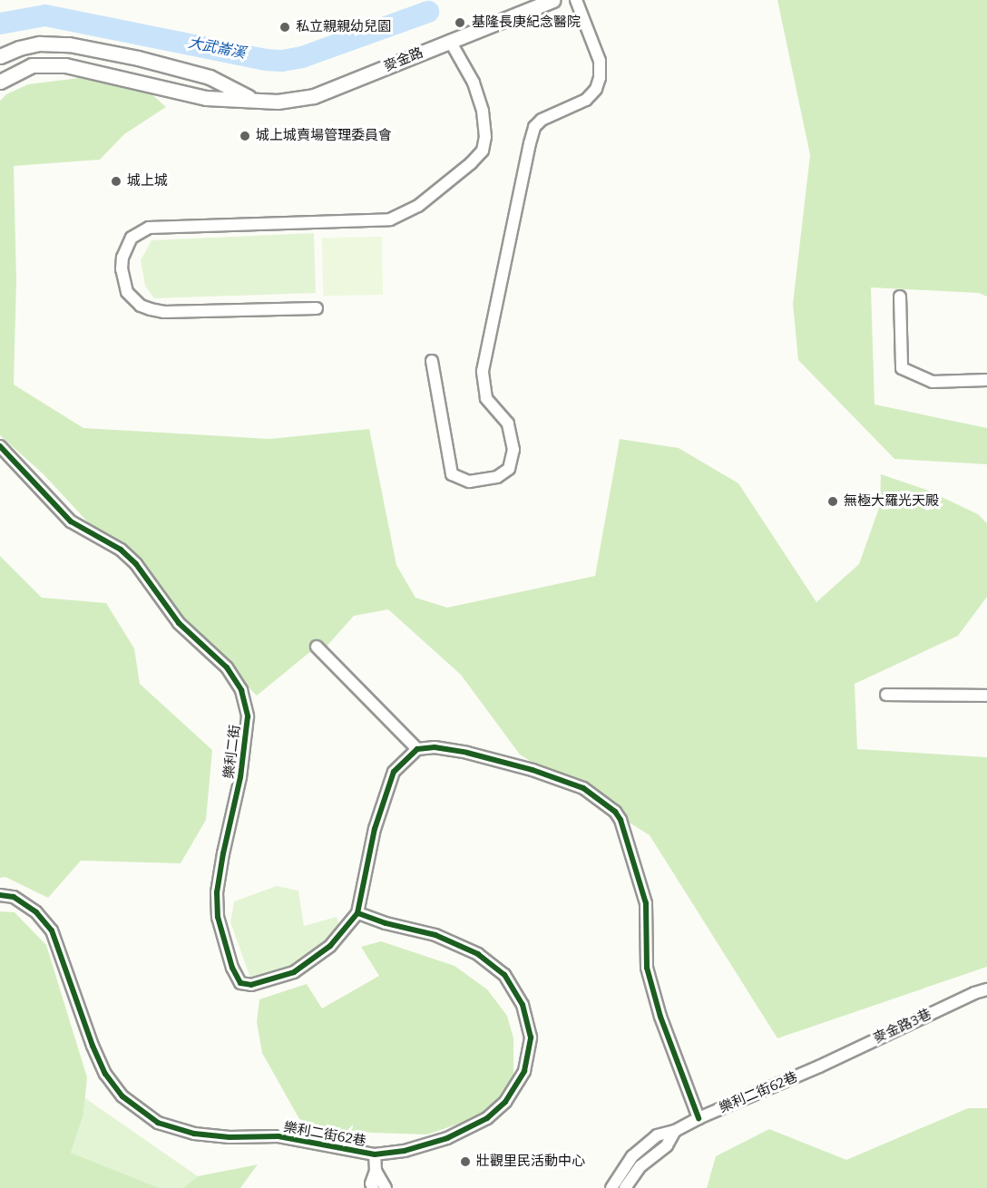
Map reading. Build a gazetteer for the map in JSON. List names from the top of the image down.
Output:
{
  "streets": {
    "street": [
      "麥金路",
      "樂利二街",
      "麥金路3巷",
      "樂利二街62巷"
    ]
  },
  "crossings": [
    ["樂利二街", "樂利二街62巷"],
    ["麥金路3巷", "樂利二街62巷"]
  ],
  "water": ["大武崙溪"],
  "places": [
    "基隆長庚紀念醫院",
    "私立親親幼兒園",
    "城上城賣場管理委員會",
    "城上城",
    "無極大羅光天殿",
    "壯觀里民活動中心"
  ]
}
